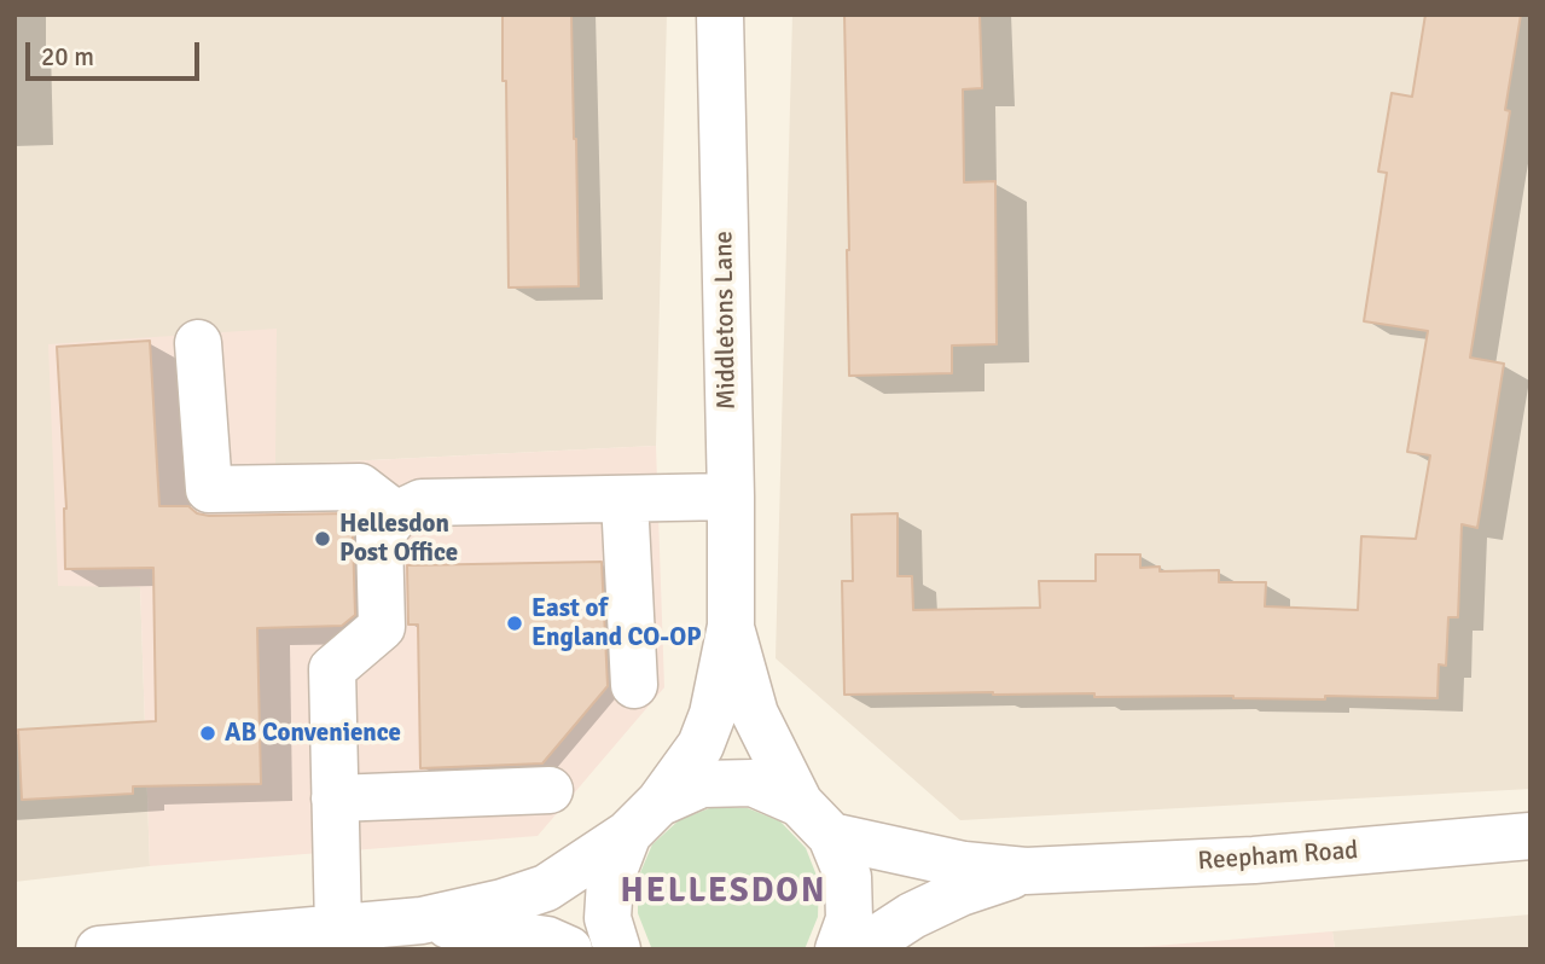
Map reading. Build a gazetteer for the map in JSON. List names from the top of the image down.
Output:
{
  "streets": {
    "street": ["Middletons Lane", "Reepham Road"]
  },
  "districts": ["HELLESDON"],
  "places": ["Hellesdon Post Office", "East of England CO-OP", "AB Convenience"],
  "scale_bar": "20 m"
}
